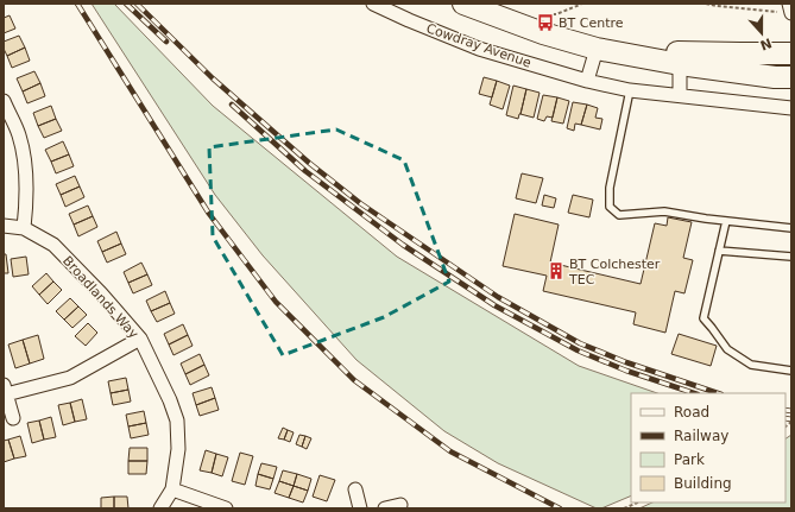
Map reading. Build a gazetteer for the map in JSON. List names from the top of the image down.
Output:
{
  "streets": {
    "street": ["Cowdray Avenue", "Broadlands Way"]
  },
  "places": {
    "bus stop": ["BT Centre"],
    "building": ["BT Colchester TEC"]
  },
  "legend": [
    "Road",
    "Railway",
    "Park",
    "Building"
  ],
  "north": "bottom"
}
